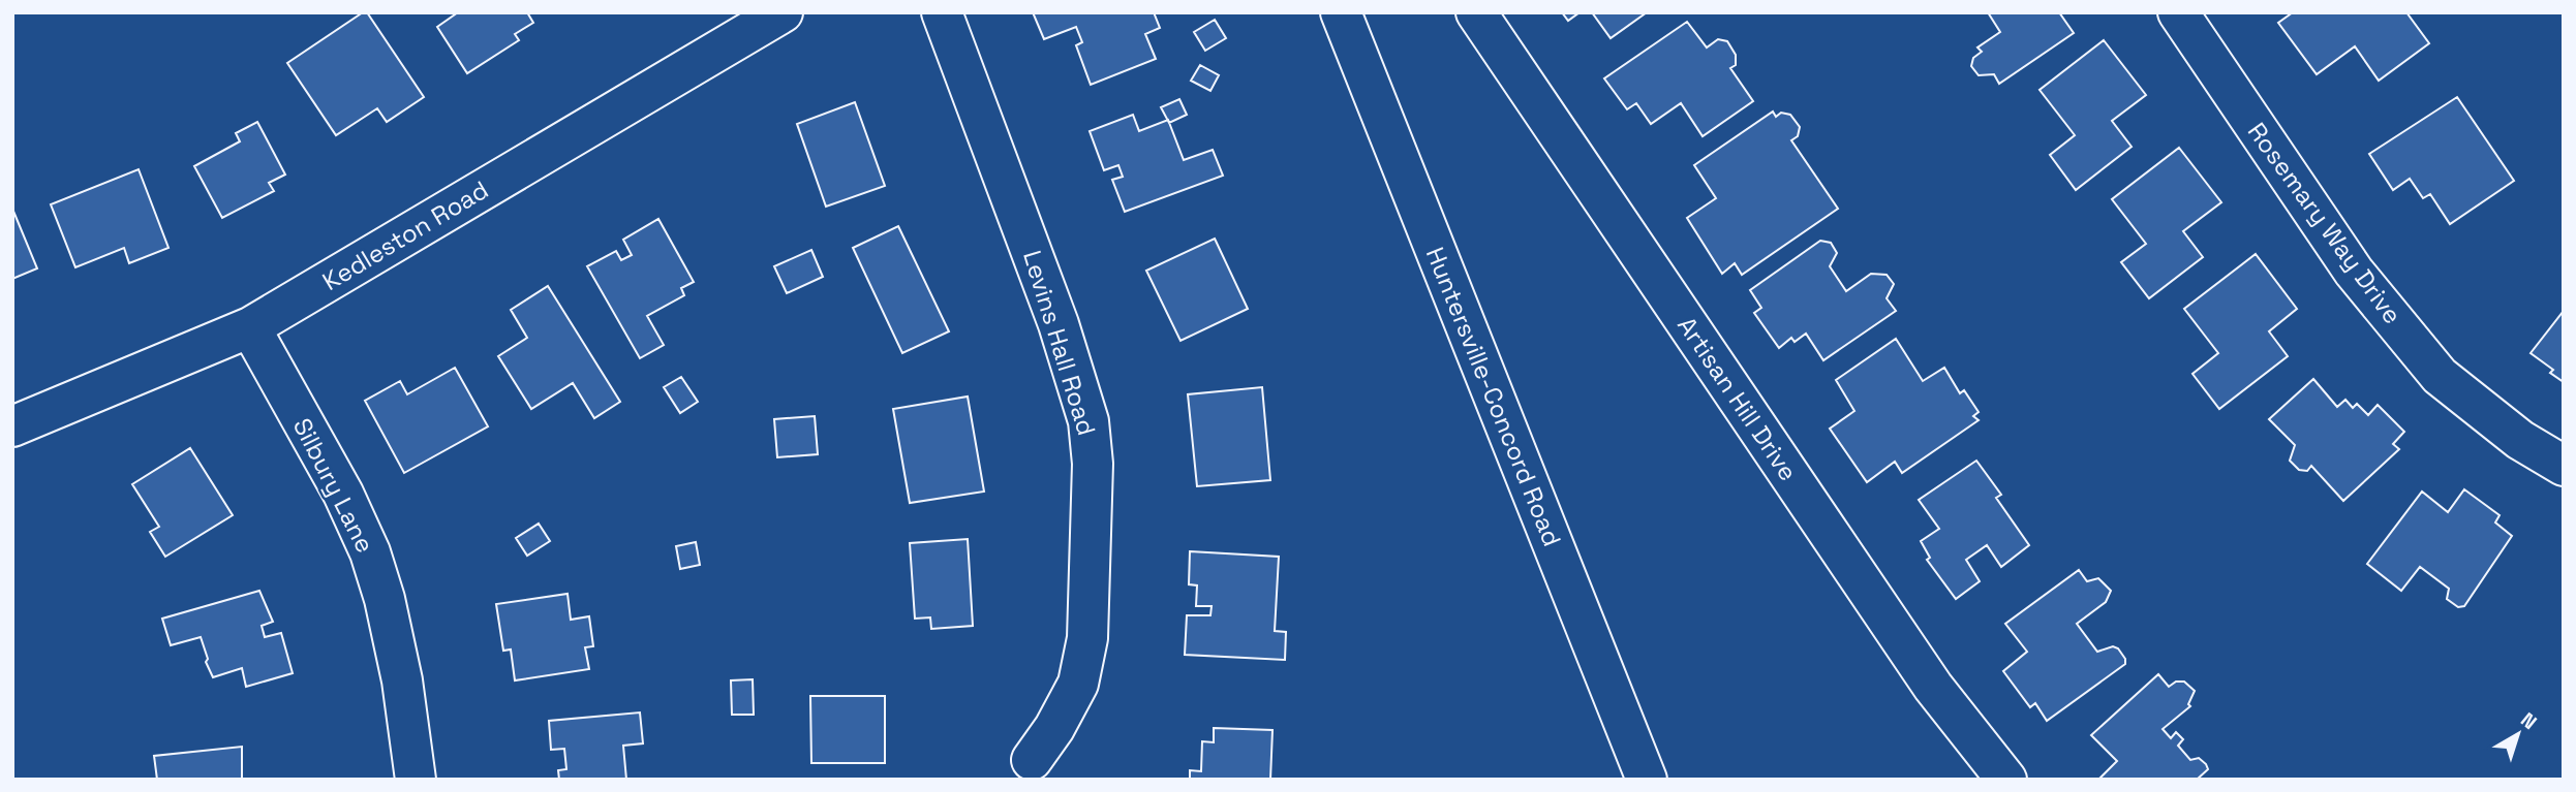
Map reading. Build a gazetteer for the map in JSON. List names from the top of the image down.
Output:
{
  "streets": {
    "street": [
      "Rosemary Way Drive",
      "Kedleston Road",
      "Levins Hall Road",
      "Huntersville-Concord Road",
      "Artisan Hill Drive",
      "Silbury Lane"
    ]
  },
  "crossings": [
    ["Kedleston Road", "Silbury Lane"]
  ],
  "north": "top right"
}
